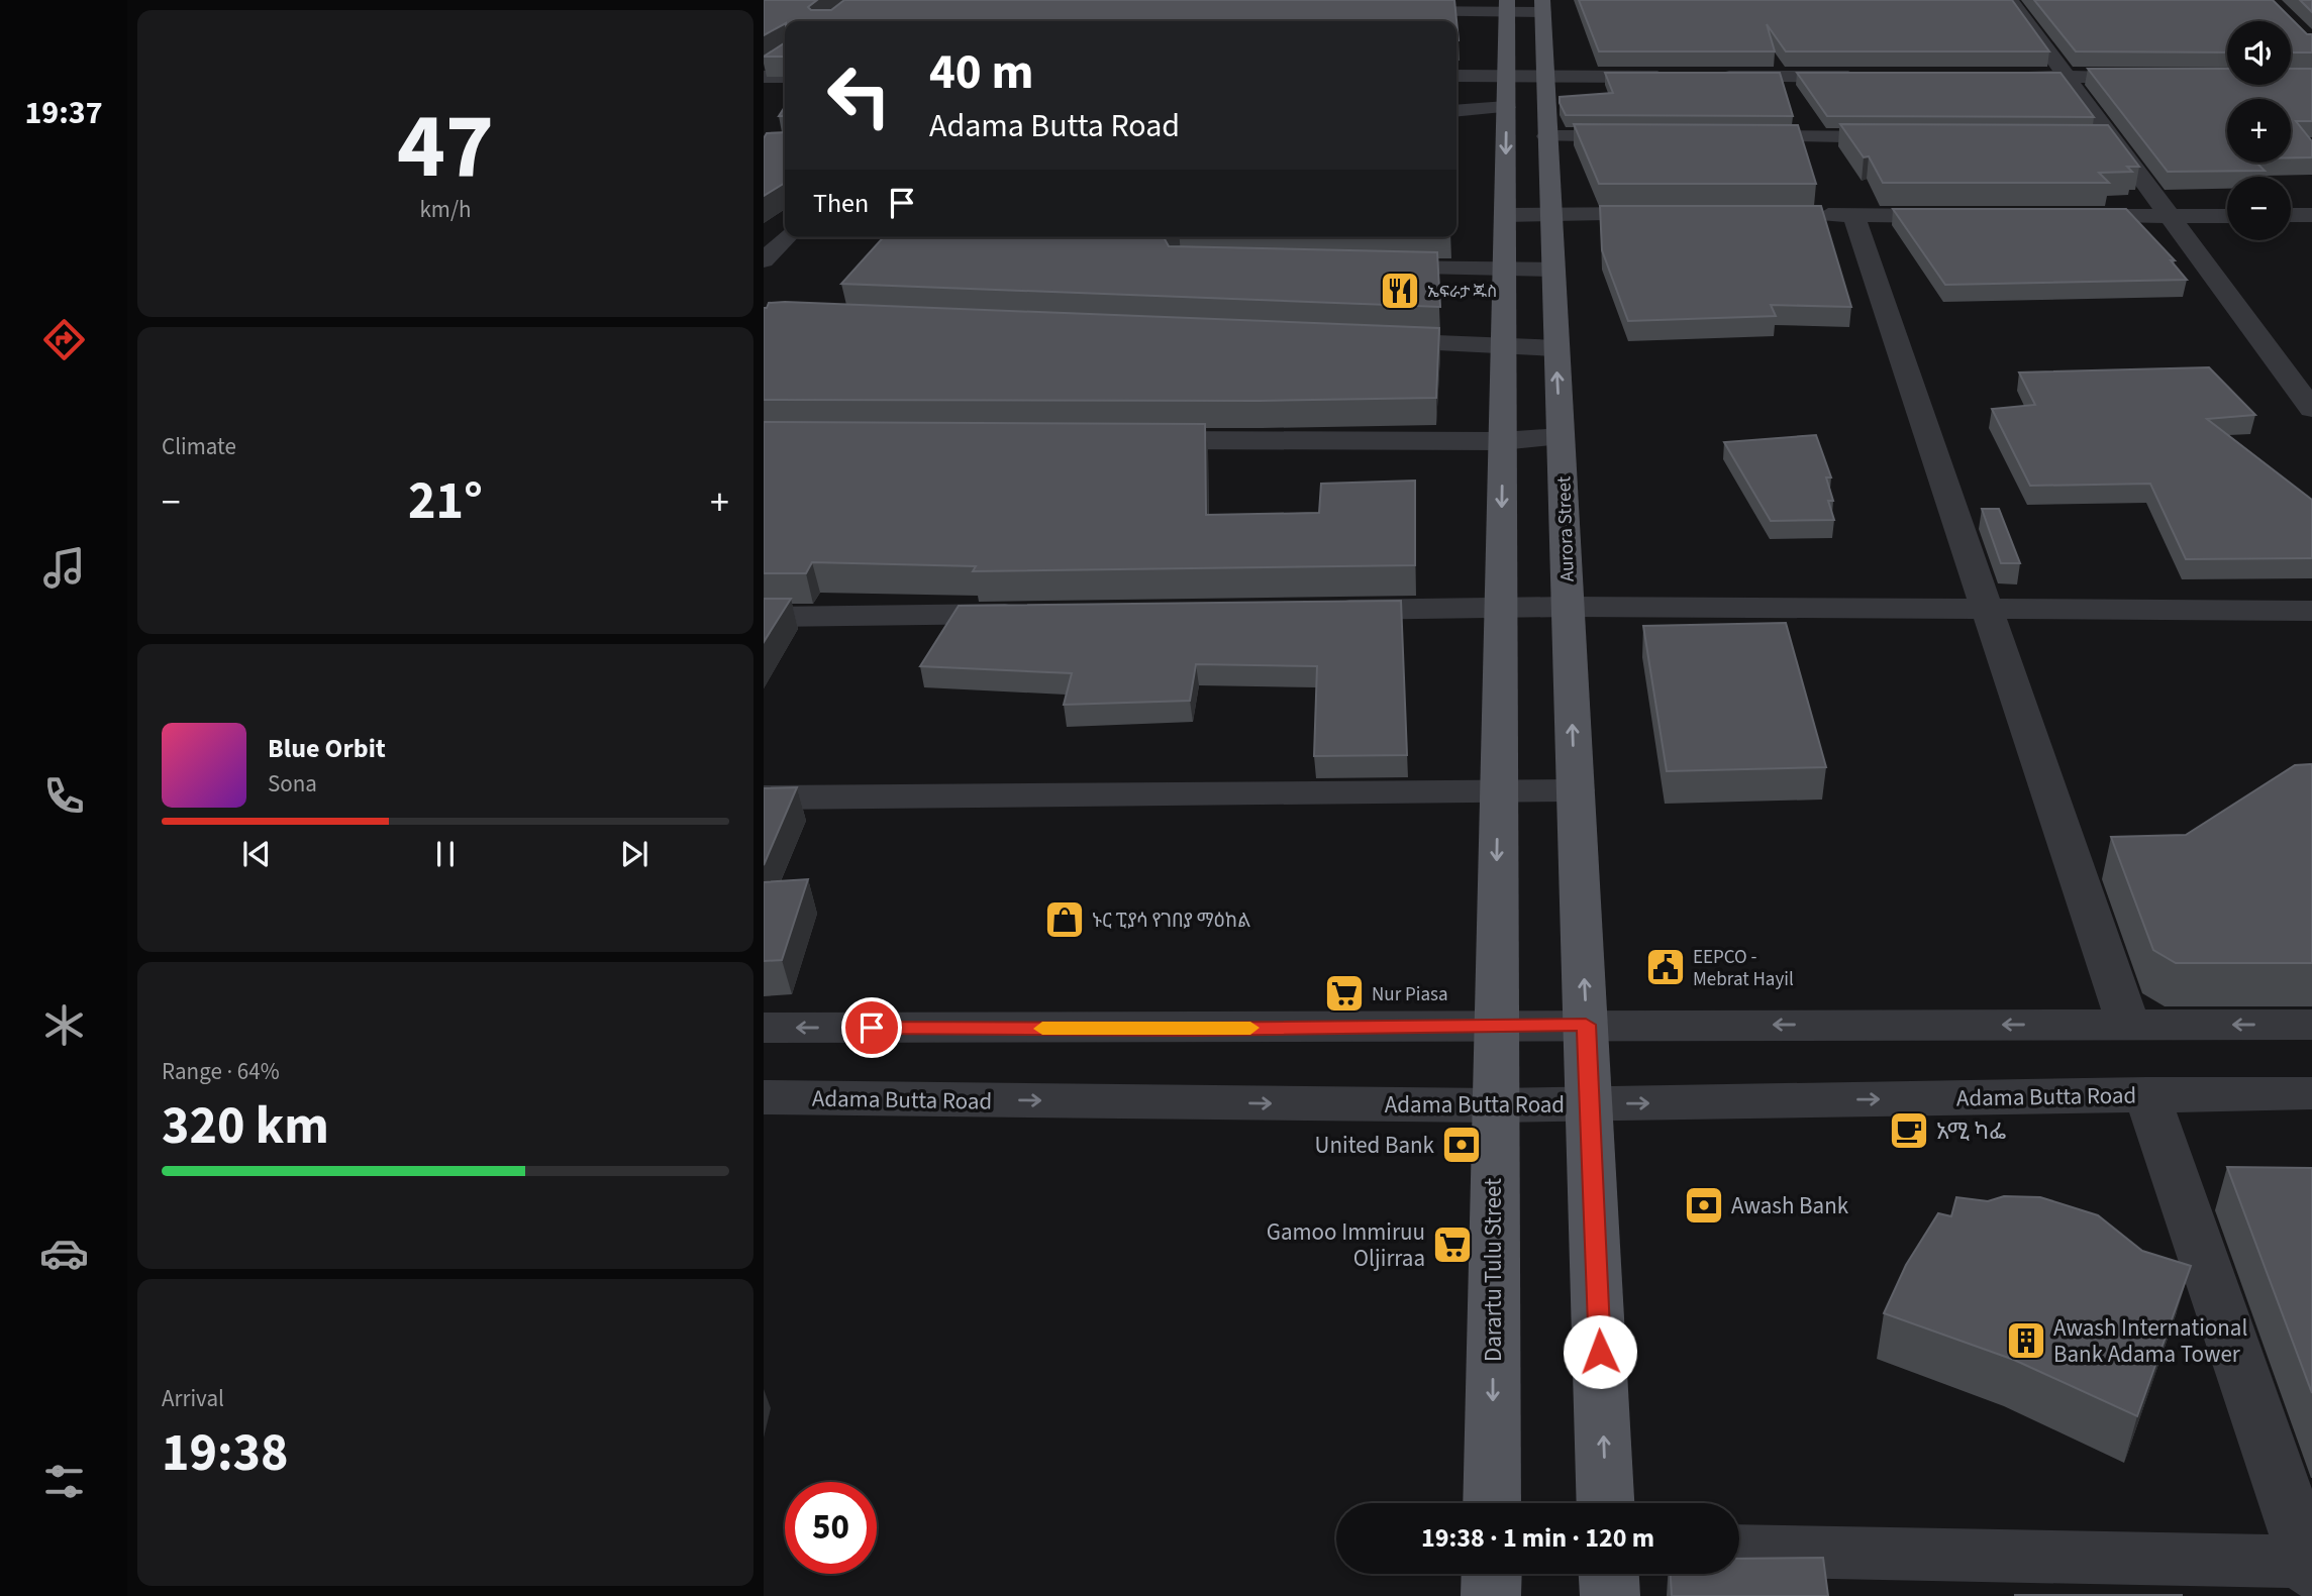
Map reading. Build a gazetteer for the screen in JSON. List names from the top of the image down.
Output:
{
  "streets": {
    "main road": ["Aurora Street", "Darartu Tulu Street"],
    "street": ["Adama Butta Road"]
  },
  "crossings": [
    ["Aurora Street", "Adama Butta Road"],
    ["Adama Butta Road", "Darartu Tulu Street"]
  ],
  "places": {
    "restaurant": ["ኤፍራታ ጁስ"],
    "shop": ["ኑር ፒያሳ የገበያ ማዕከል"],
    "public building": ["EEPCO - Mebrat Hayil"],
    "supermarket": ["Nur Piasa", "Gamoo Immiruu Oljirraa"],
    "cafe": ["አሚ ካፌ"],
    "bank": ["United Bank", "Awash Bank"],
    "building": ["Awash International Bank Adama Tower"]
  },
  "page": {
    "tabs": "19:37",
    "tile": [
      ["47", "km/h"],
      "Climate",
      ["Range · 64%", "320 km"],
      ["Arrival", "19:38"]
    ],
    "map_buttons": ["+", "−"],
    "turn": ["40 m", "Adama Butta Road"],
    "then": "Then",
    "heat": ["−", "21°", "+"],
    "song": ["Blue Orbit", "Sona"],
    "limit": "50",
    "trip": "19:38 · 1 min · 120 m"
  }
}
